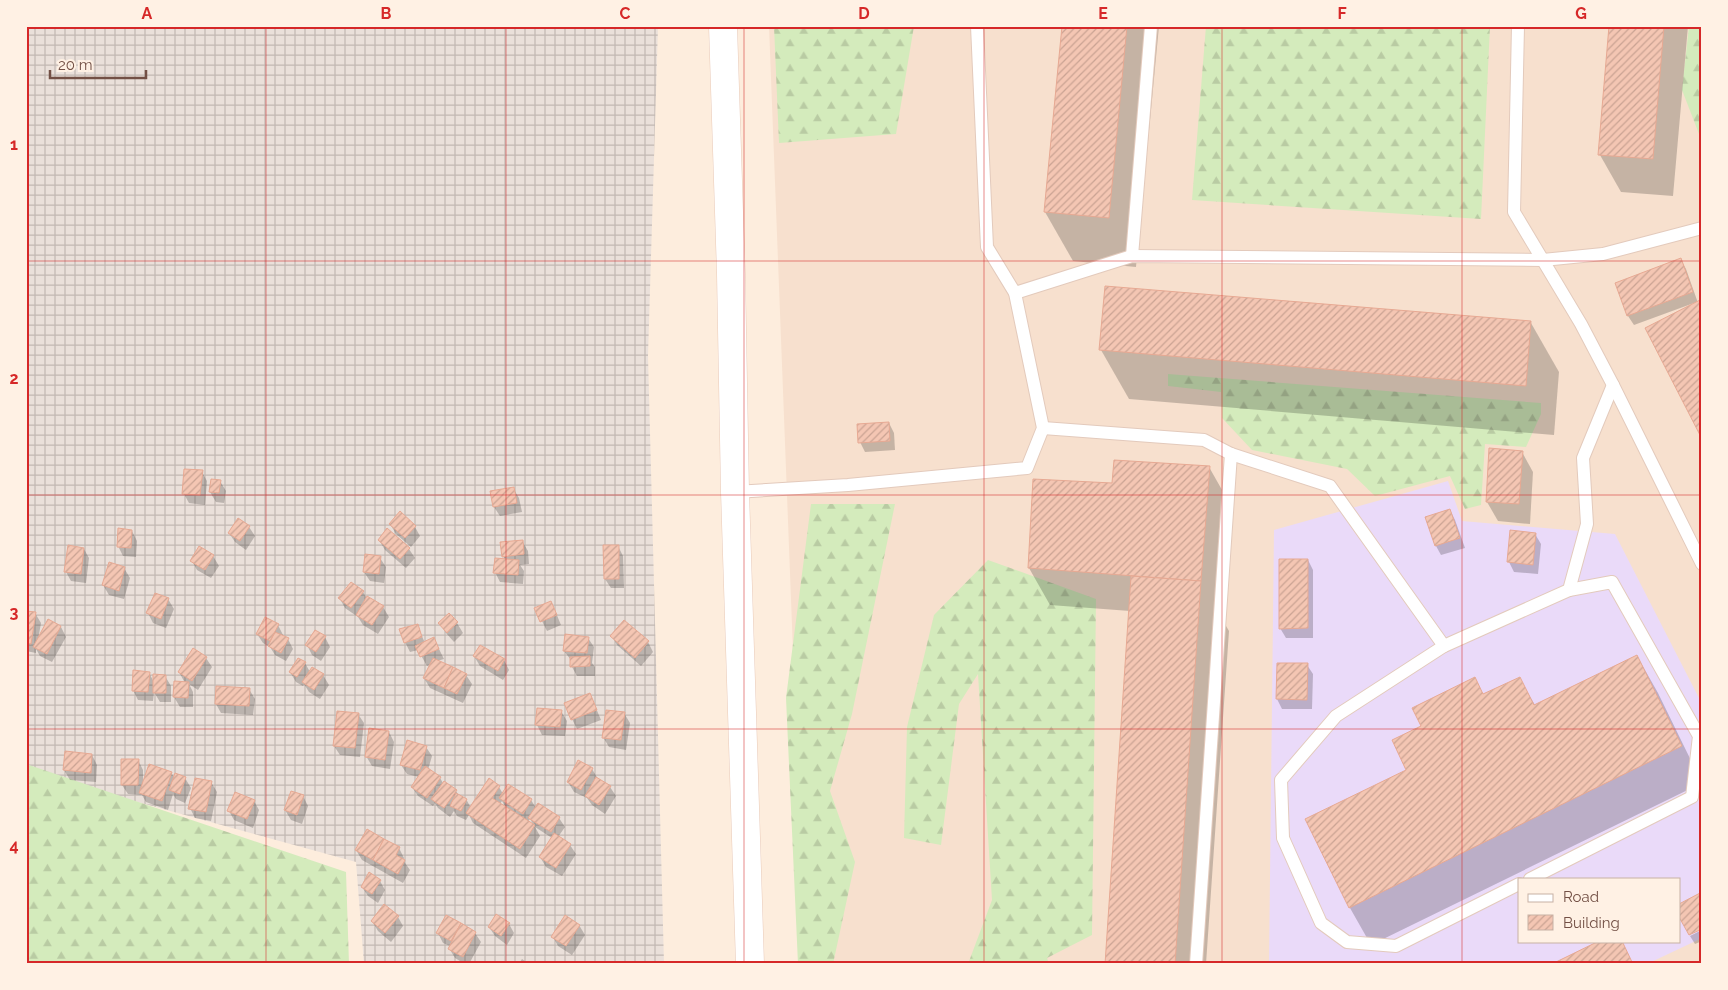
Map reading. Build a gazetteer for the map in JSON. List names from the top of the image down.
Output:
{
  "legend": ["Road", "Building"],
  "scale_bar": "20 m",
  "grid": {
    "columns": [
      "A",
      "B",
      "C",
      "D",
      "E",
      "F",
      "G"
    ],
    "rows": [
      "1",
      "2",
      "3",
      "4"
    ]
  }
}
